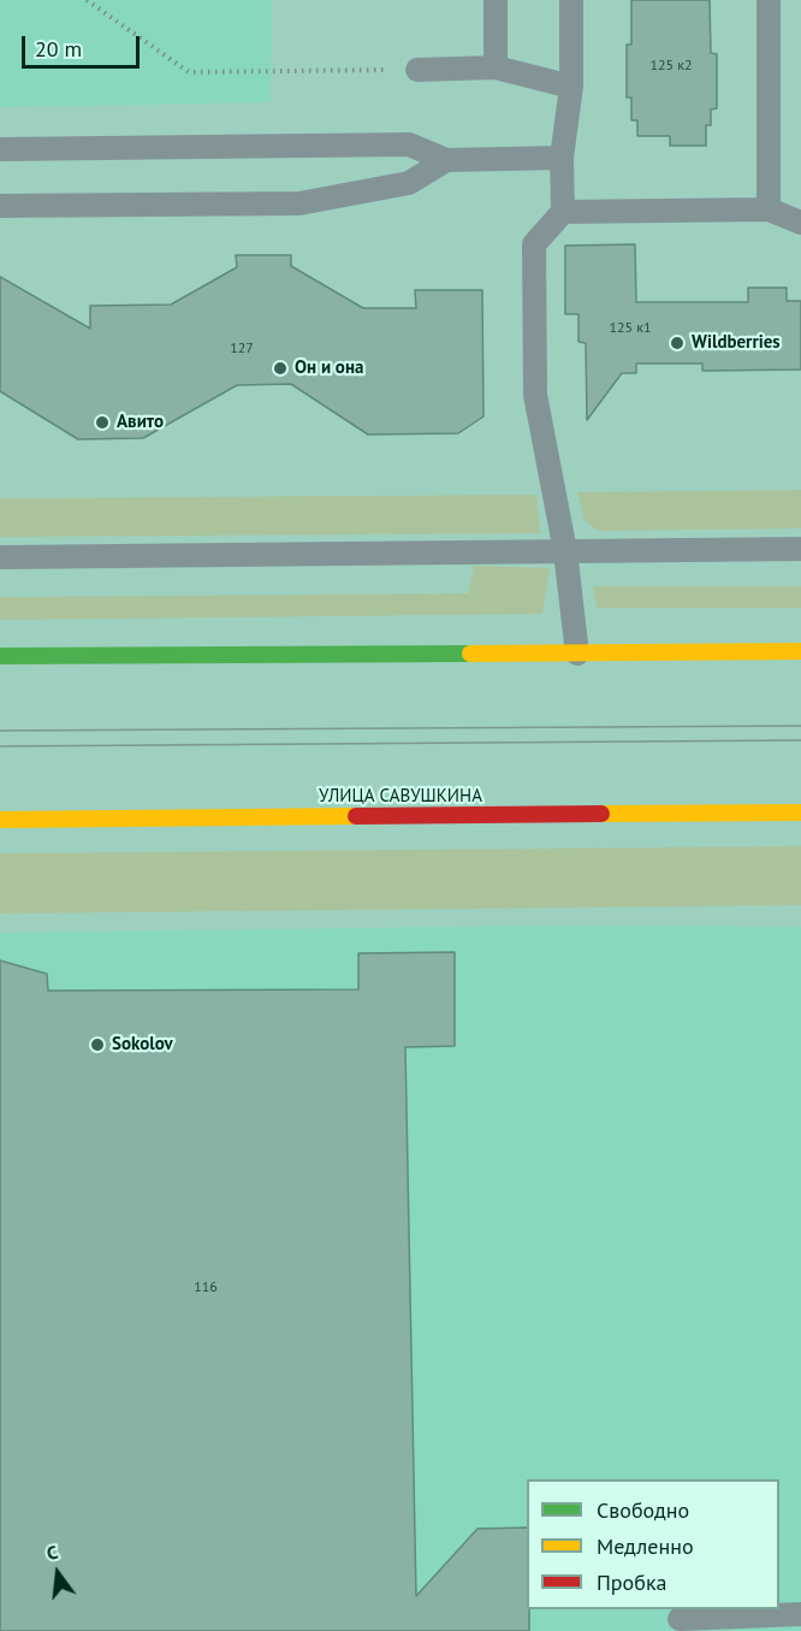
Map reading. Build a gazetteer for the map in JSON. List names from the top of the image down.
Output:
{
  "streets": {
    "main road": ["УЛИЦА САВУШКИНА"]
  },
  "places": [
    "Wildberries",
    "Он и она",
    "Авито",
    "Sokolov"
  ],
  "house_numbers": [
    "125 к2",
    "125 к1",
    "127",
    "116"
  ],
  "legend": ["Свободно", "Медленно", "Пробка"],
  "scale_bar": "20 m",
  "north": "top"
}
